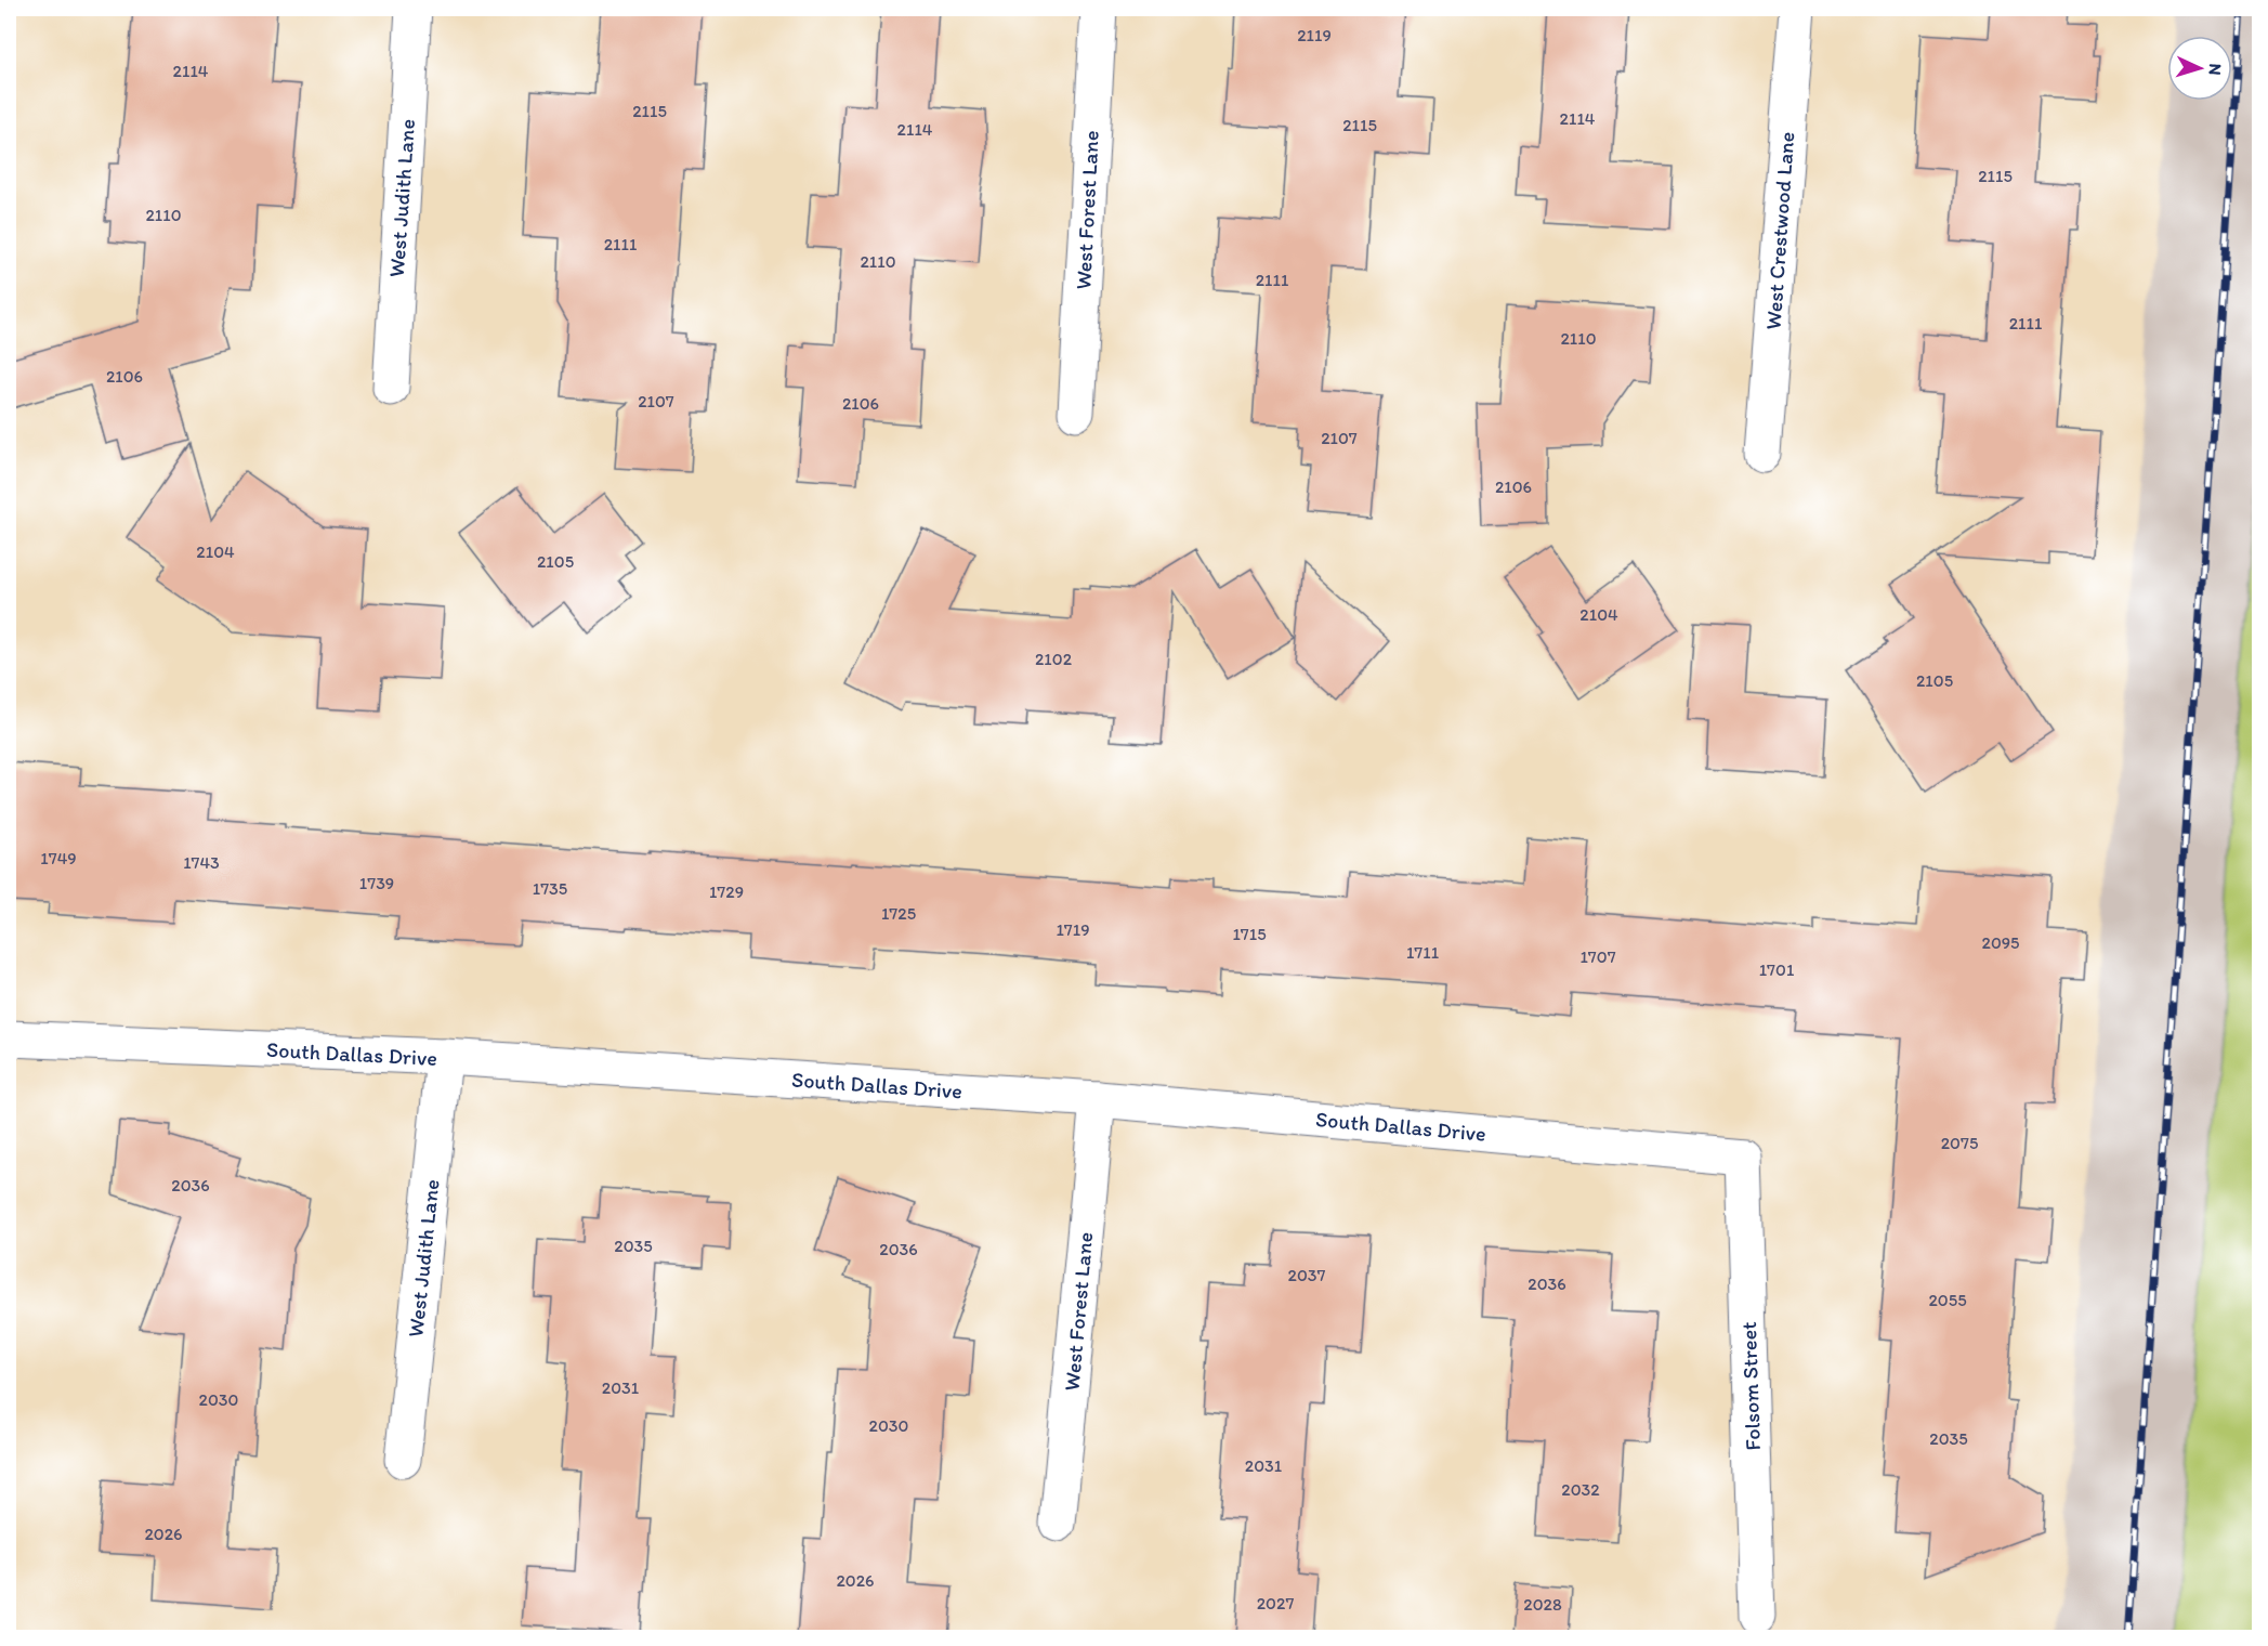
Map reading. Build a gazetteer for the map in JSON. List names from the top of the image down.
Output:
{
  "streets": {
    "street": [
      "West Judith Lane",
      "West Forest Lane",
      "West Crestwood Lane",
      "South Dallas Drive",
      "Folsom Street"
    ]
  },
  "crossings": [
    ["West Judith Lane", "South Dallas Drive"],
    ["West Forest Lane", "South Dallas Drive"],
    ["South Dallas Drive", "Folsom Street"]
  ],
  "house_numbers": [
    "2119",
    "2114",
    "2115",
    "2114",
    "2115",
    "2114",
    "2115",
    "2110",
    "2111",
    "2110",
    "2111",
    "2111",
    "2110",
    "2106",
    "2107",
    "2106",
    "2107",
    "2106",
    "2104",
    "2105",
    "2104",
    "2102",
    "2105",
    "1749",
    "1743",
    "1739",
    "1735",
    "1729",
    "1725",
    "1719",
    "1715",
    "2095",
    "1711",
    "1707",
    "1701",
    "2075",
    "2036",
    "2035",
    "2036",
    "2037",
    "2036",
    "2055",
    "2031",
    "2030",
    "2030",
    "2035",
    "2031",
    "2032",
    "2026",
    "2026",
    "2027",
    "2028"
  ],
  "north": "right"
}
